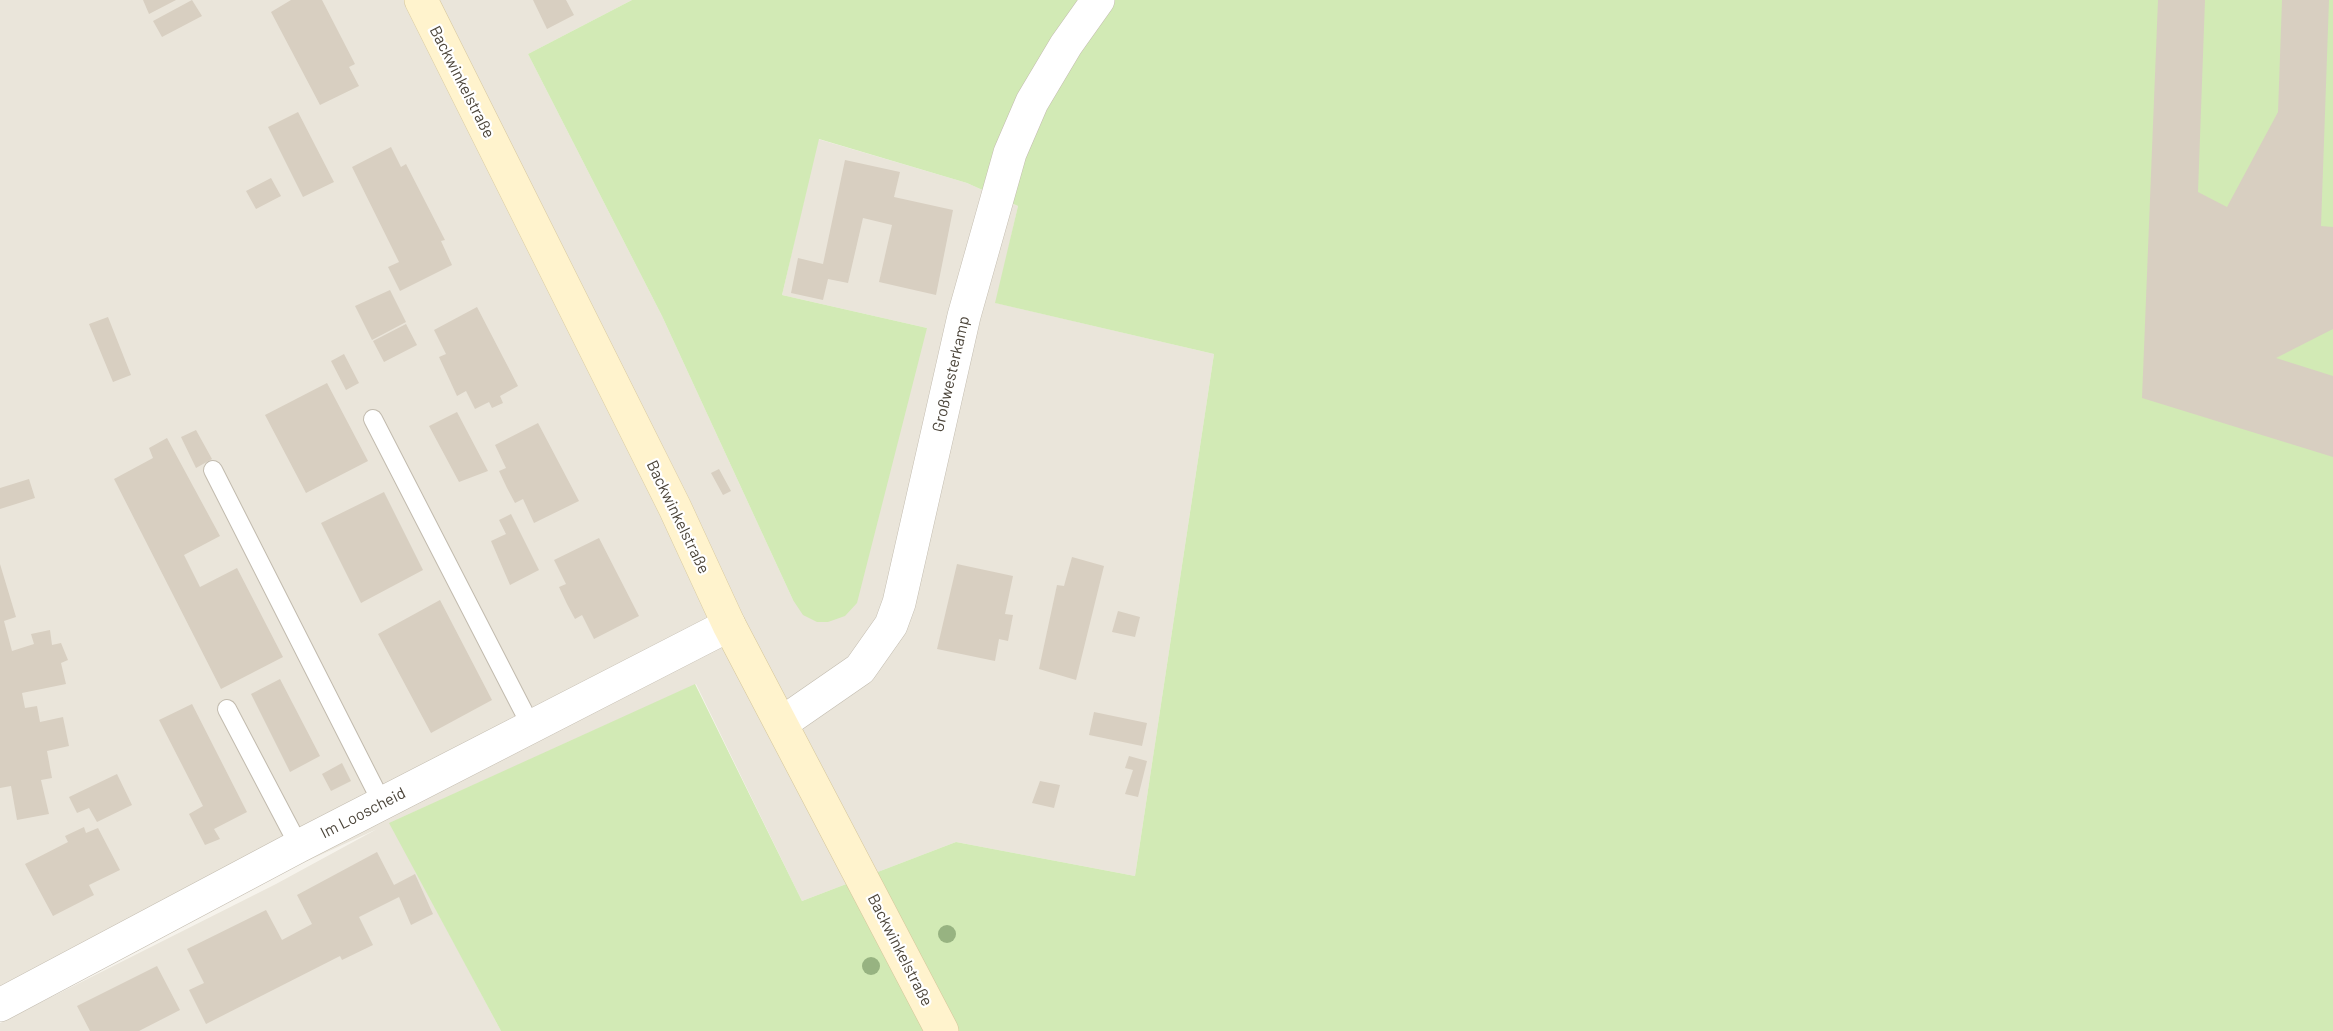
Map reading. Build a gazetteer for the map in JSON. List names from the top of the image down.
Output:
{
  "streets": {
    "main road": ["Backwinkelstraße"],
    "street": ["Großwesterkamp", "Im Looscheid"]
  },
  "crossings": [
    ["Backwinkelstraße", "Großwesterkamp"],
    ["Backwinkelstraße", "Im Looscheid"]
  ]
}
